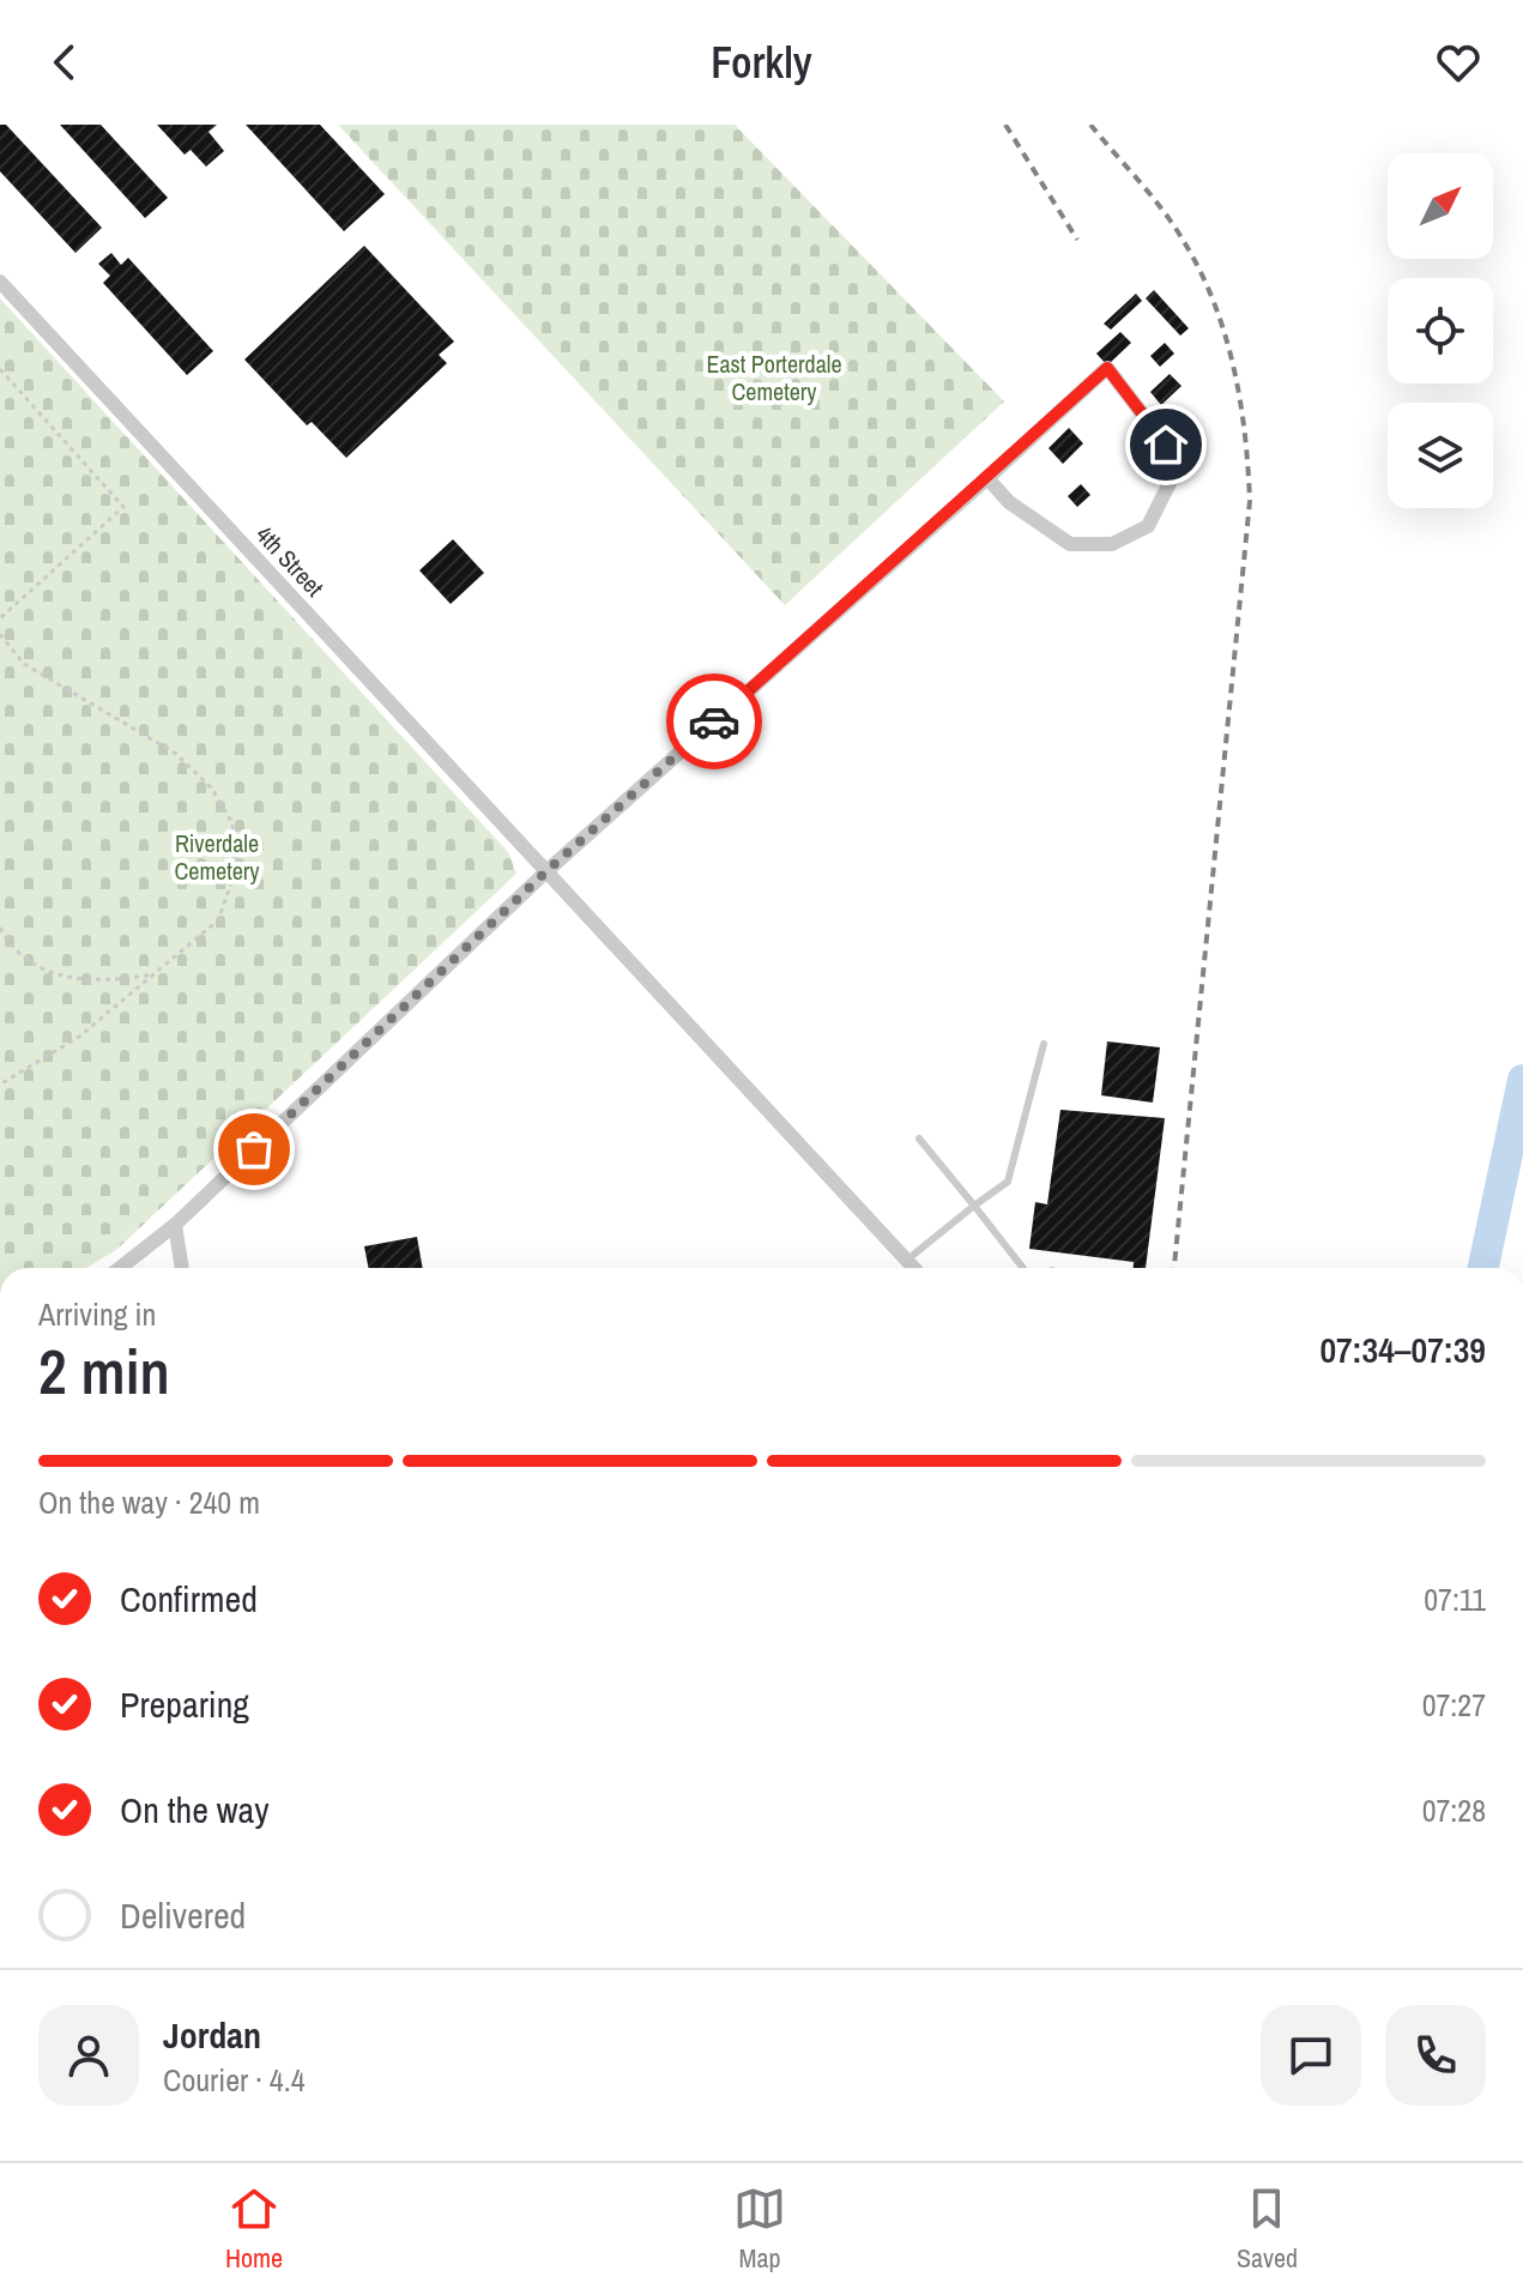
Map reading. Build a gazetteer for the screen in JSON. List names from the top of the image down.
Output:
{
  "streets": {
    "street": ["4th Street"]
  },
  "parks": ["East Porterdale Cemetery", "Riverdale Cemetery"],
  "north": "top right",
  "page": {
    "header": "Forkly",
    "heading": ["2 min", "Arriving in", "07:34–07:39"],
    "panel": ["Jordan", "Courier · 4.4"],
    "bar": "On the way · 240 m",
    "list": [
      ["Confirmed", "07:11"],
      ["Preparing", "07:27"],
      ["On the way", "07:28"],
      "Delivered"
    ],
    "tabs": ["Home", "Map", "Saved"]
  }
}
